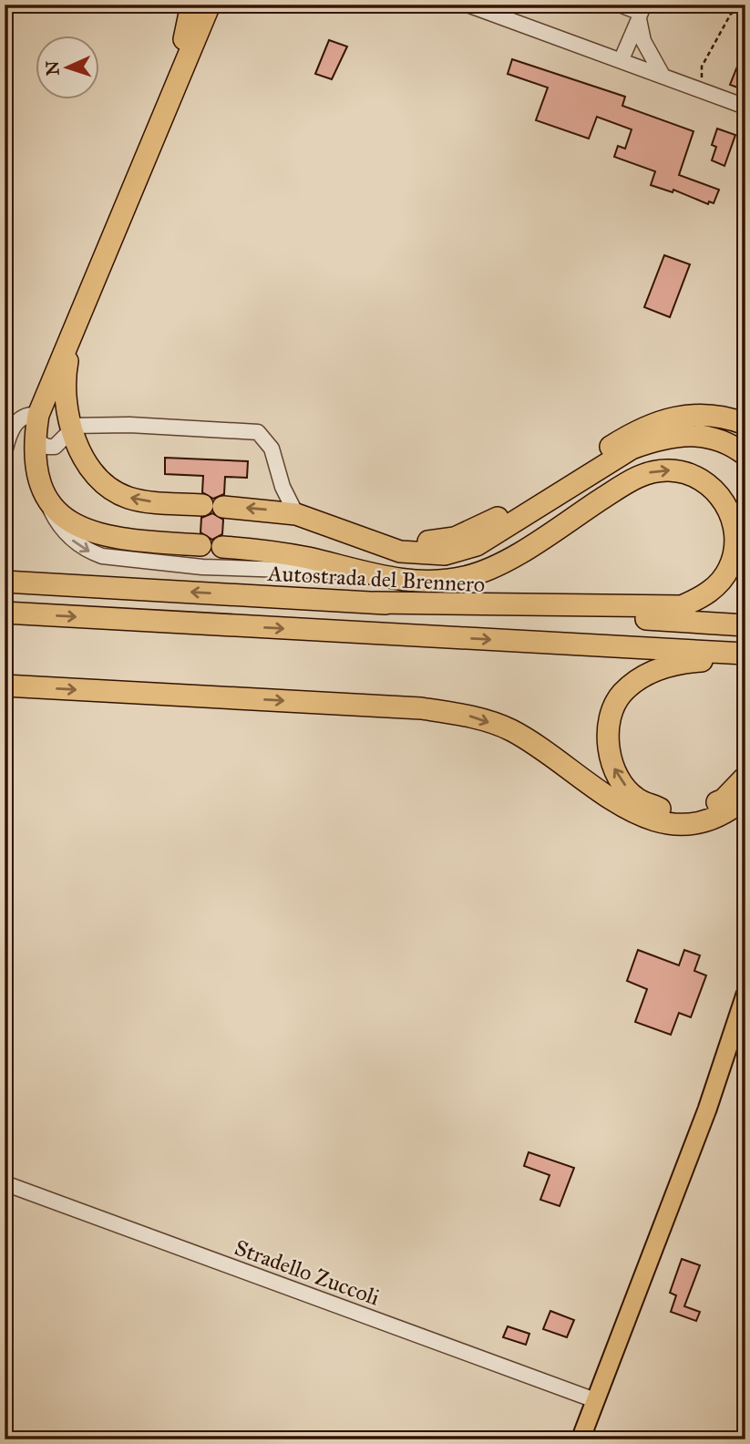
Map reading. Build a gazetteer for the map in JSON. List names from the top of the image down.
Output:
{
  "streets": {
    "highway": ["Autostrada del Brennero"],
    "street": ["Stradello Zuccoli"]
  },
  "north": "left"
}
